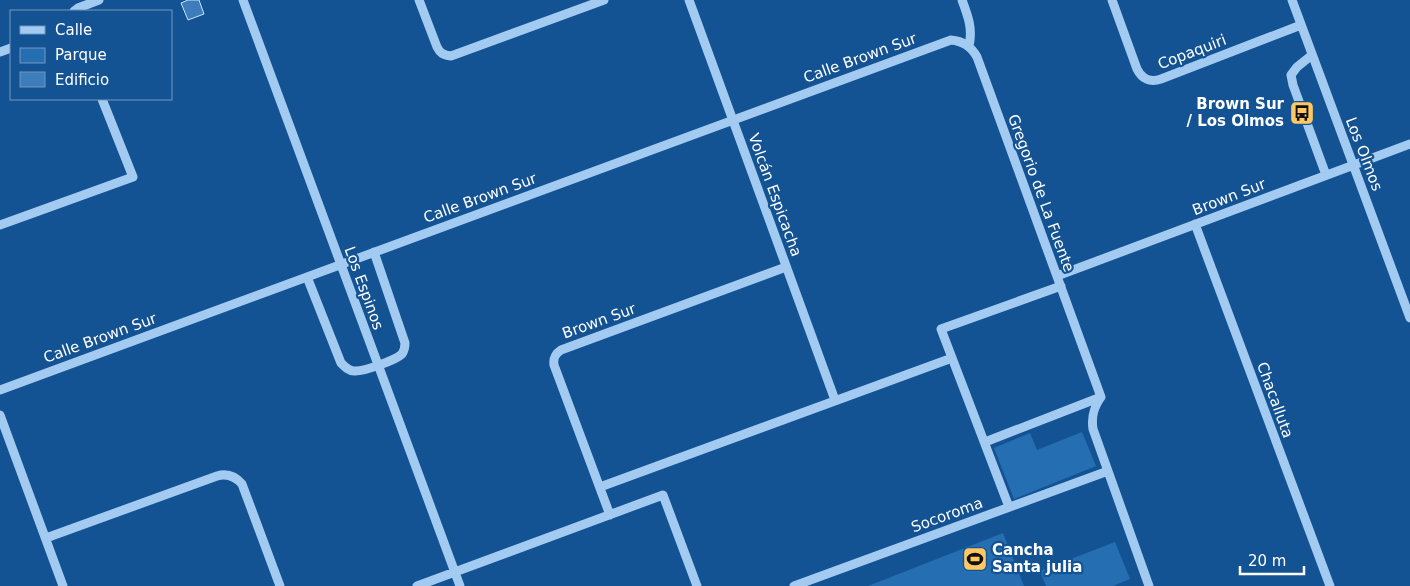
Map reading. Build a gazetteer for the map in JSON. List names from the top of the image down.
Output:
{
  "streets": {
    "street": [
      "Copaquiri",
      "Calle Brown Sur",
      "Los Olmos",
      "Gregorio de La Fuente",
      "Volcán Espicacha",
      "Brown Sur",
      "Los Espinos",
      "Chacalluta",
      "Socoroma"
    ]
  },
  "crossings": [
    ["Copaquiri", "Los Olmos"],
    ["Calle Brown Sur", "Gregorio de La Fuente"],
    ["Calle Brown Sur", "Volcán Espicacha"],
    ["Calle Brown Sur", "Los Espinos"],
    ["Los Olmos", "Brown Sur"],
    ["Gregorio de La Fuente", "Brown Sur"],
    ["Volcán Espicacha", "Brown Sur"],
    ["Brown Sur", "Chacalluta"]
  ],
  "places": {
    "bus stop": ["Brown Sur / Los Olmos"],
    "sports": ["Cancha Santa julia"]
  },
  "legend": ["Calle", "Parque", "Edificio"],
  "scale_bar": "20 m"
}
